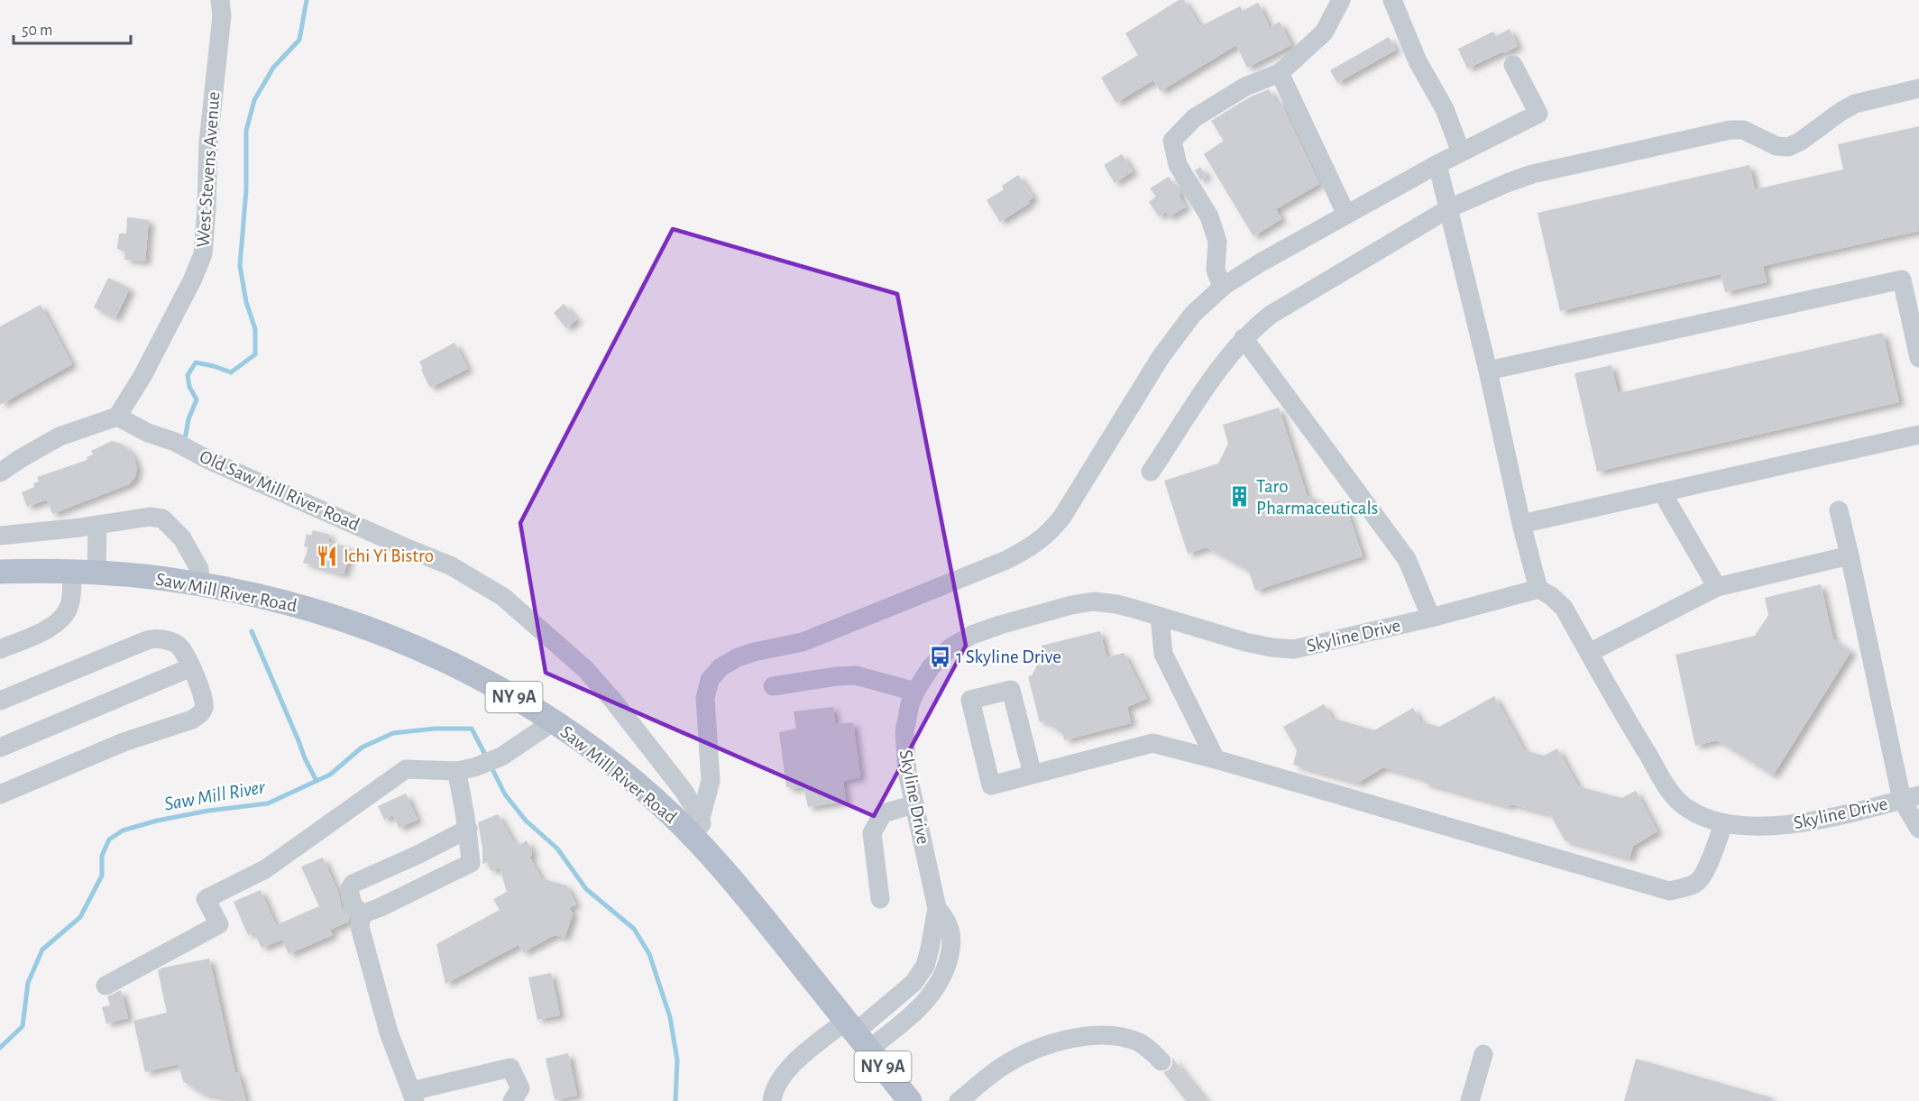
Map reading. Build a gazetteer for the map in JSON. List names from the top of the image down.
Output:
{
  "streets": {
    "main road": ["Saw Mill River Road", "NY 9A"],
    "street": ["West Stevens Avenue", "Old Saw Mill River Road", "Skyline Drive"]
  },
  "crossings": [
    ["West Stevens Avenue", "Old Saw Mill River Road"],
    ["Old Saw Mill River Road", "Saw Mill River Road"],
    ["Saw Mill River Road", "Skyline Drive"]
  ],
  "water": ["Saw Mill River"],
  "places": {
    "building": ["Taro Pharmaceuticals"],
    "restaurant": ["Ichi Yi Bistro"],
    "bus stop": ["1 Skyline Drive"]
  },
  "scale_bar": "50 m"
}
